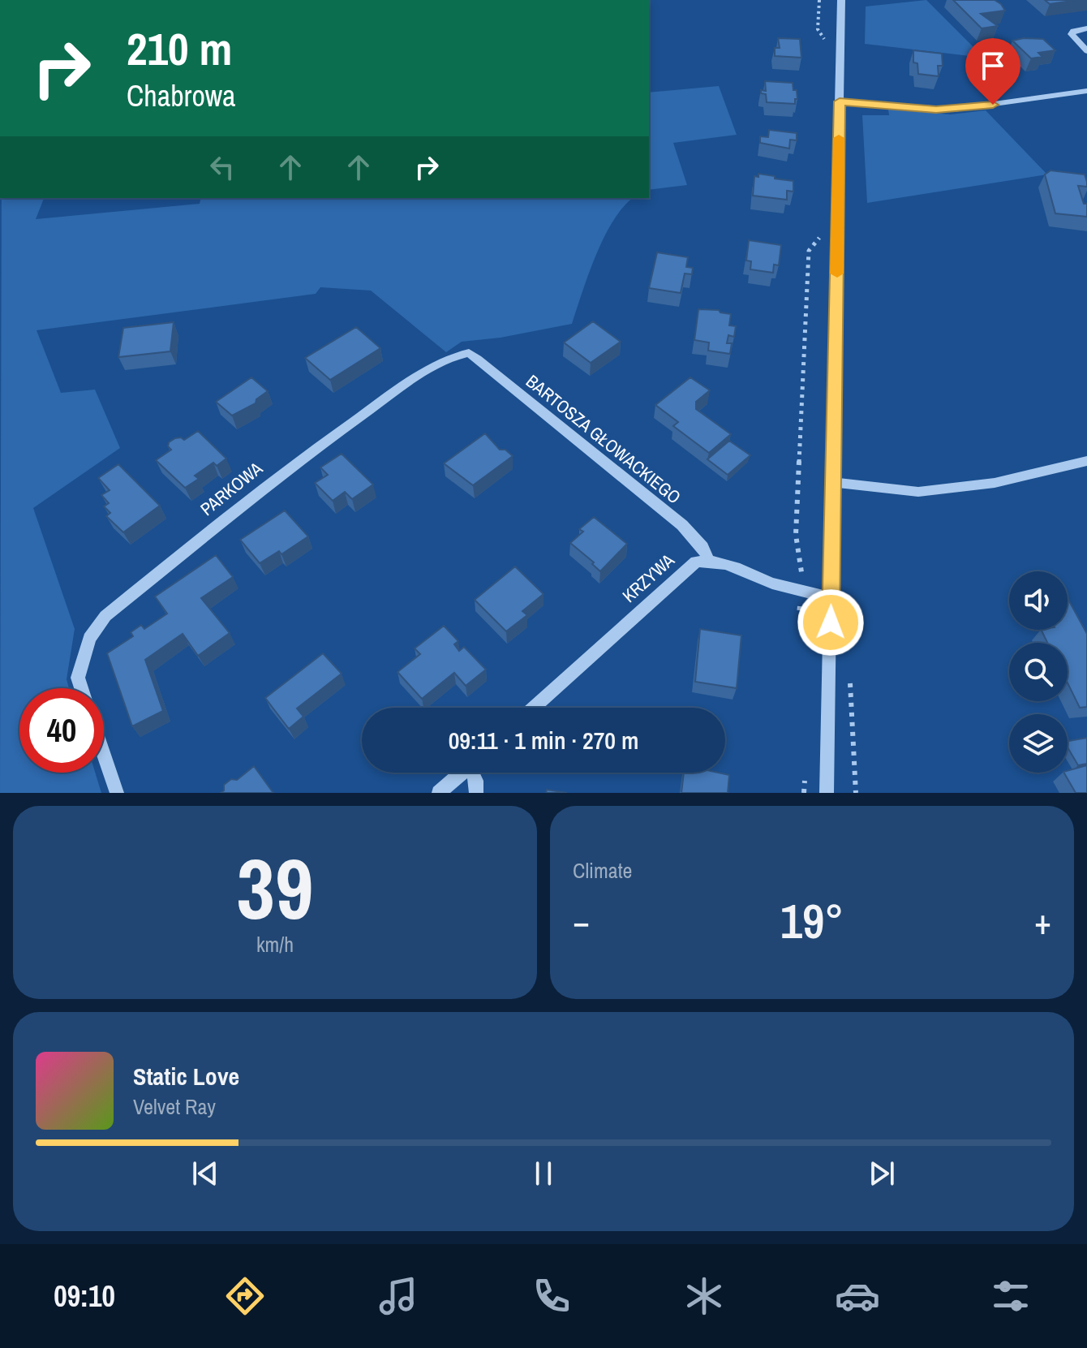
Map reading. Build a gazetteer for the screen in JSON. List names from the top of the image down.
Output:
{
  "streets": {
    "street": ["BARTOSZA GŁOWACKIEGO", "PARKOWA", "KRZYWA"]
  },
  "crossings": [
    ["BARTOSZA GŁOWACKIEGO", "PARKOWA"],
    ["BARTOSZA GŁOWACKIEGO", "KRZYWA"]
  ],
  "page": {
    "turn": ["210 m", "Chabrowa"],
    "limit": "40",
    "trip": "09:11 · 1 min · 270 m",
    "tile": [
      ["39", "km/h"],
      "Climate"
    ],
    "heat": ["−", "19°", "+"],
    "song": ["Static Love", "Velvet Ray"],
    "tabs": "09:10"
  }
}
